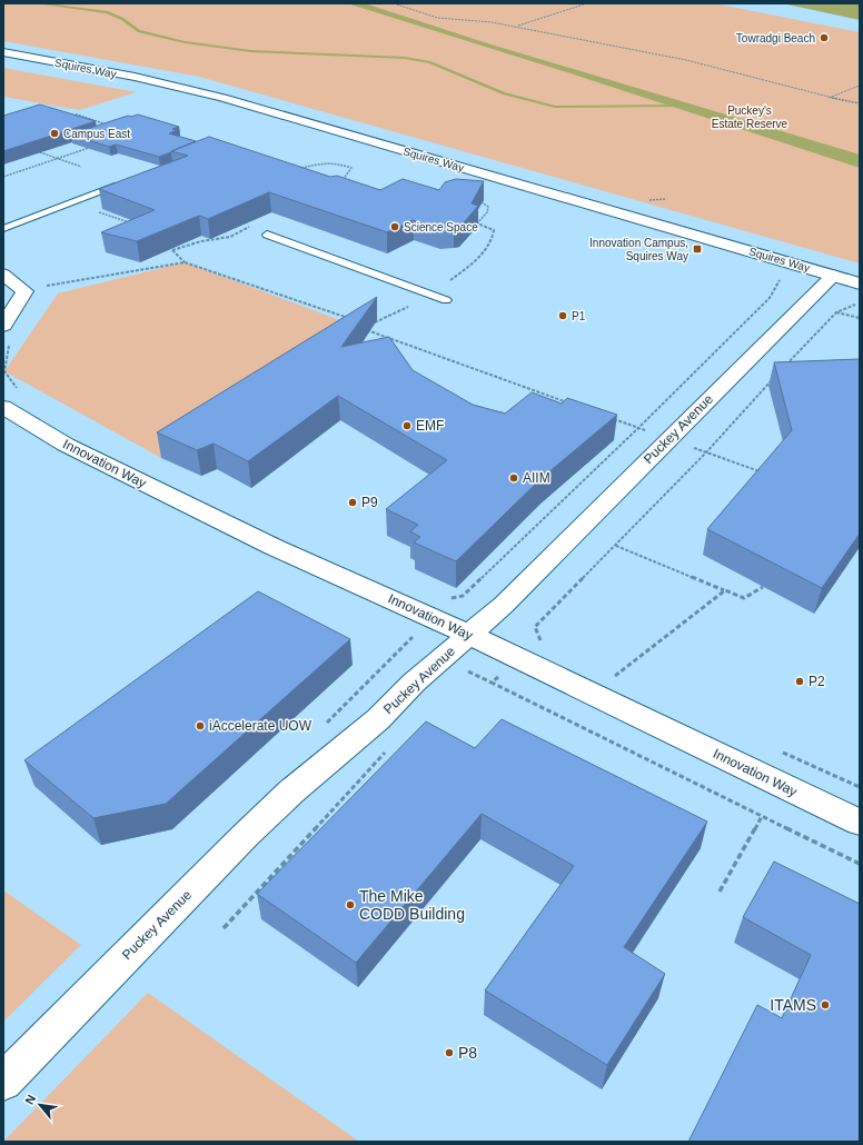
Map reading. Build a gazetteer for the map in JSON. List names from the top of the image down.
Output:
{
  "streets": {
    "street": ["Squires Way", "Puckey Avenue", "Innovation Way"]
  },
  "crossings": [
    ["Squires Way", "Puckey Avenue"],
    ["Puckey Avenue", "Innovation Way"]
  ],
  "parks": ["Puckey's Estate Reserve"],
  "places": {
    "other": [
      "Towradgi Beach",
      "Campus East",
      "Science Space",
      "P1",
      "EMF",
      "AIIM",
      "P9",
      "P2",
      "iAccelerate UOW",
      "The Mike CODD Building",
      "ITAMS",
      "P8"
    ],
    "transit": ["Innovation Campus, Squires Way"]
  },
  "north": "top left"
}
